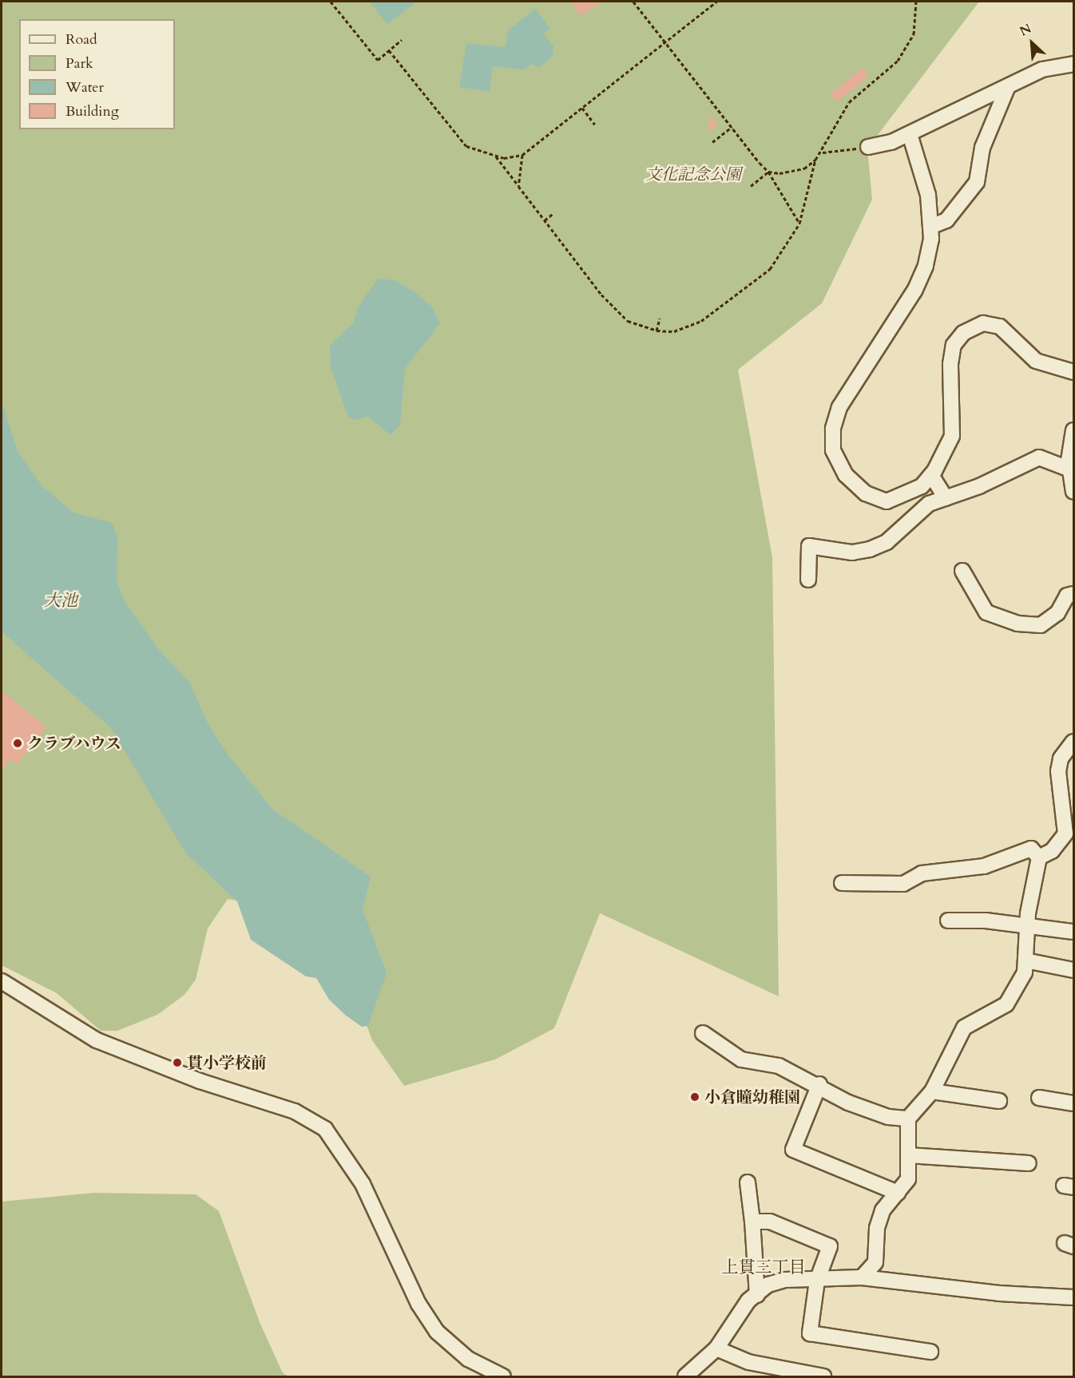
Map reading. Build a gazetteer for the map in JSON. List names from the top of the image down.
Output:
{
  "districts": ["上貫三丁目"],
  "water": ["大池"],
  "parks": ["文化記念公園"],
  "places": ["クラブハウス", "貫小学校前", "小倉瞳幼稚園"],
  "legend": [
    "Road",
    "Park",
    "Water",
    "Building"
  ],
  "north": "top left"
}
